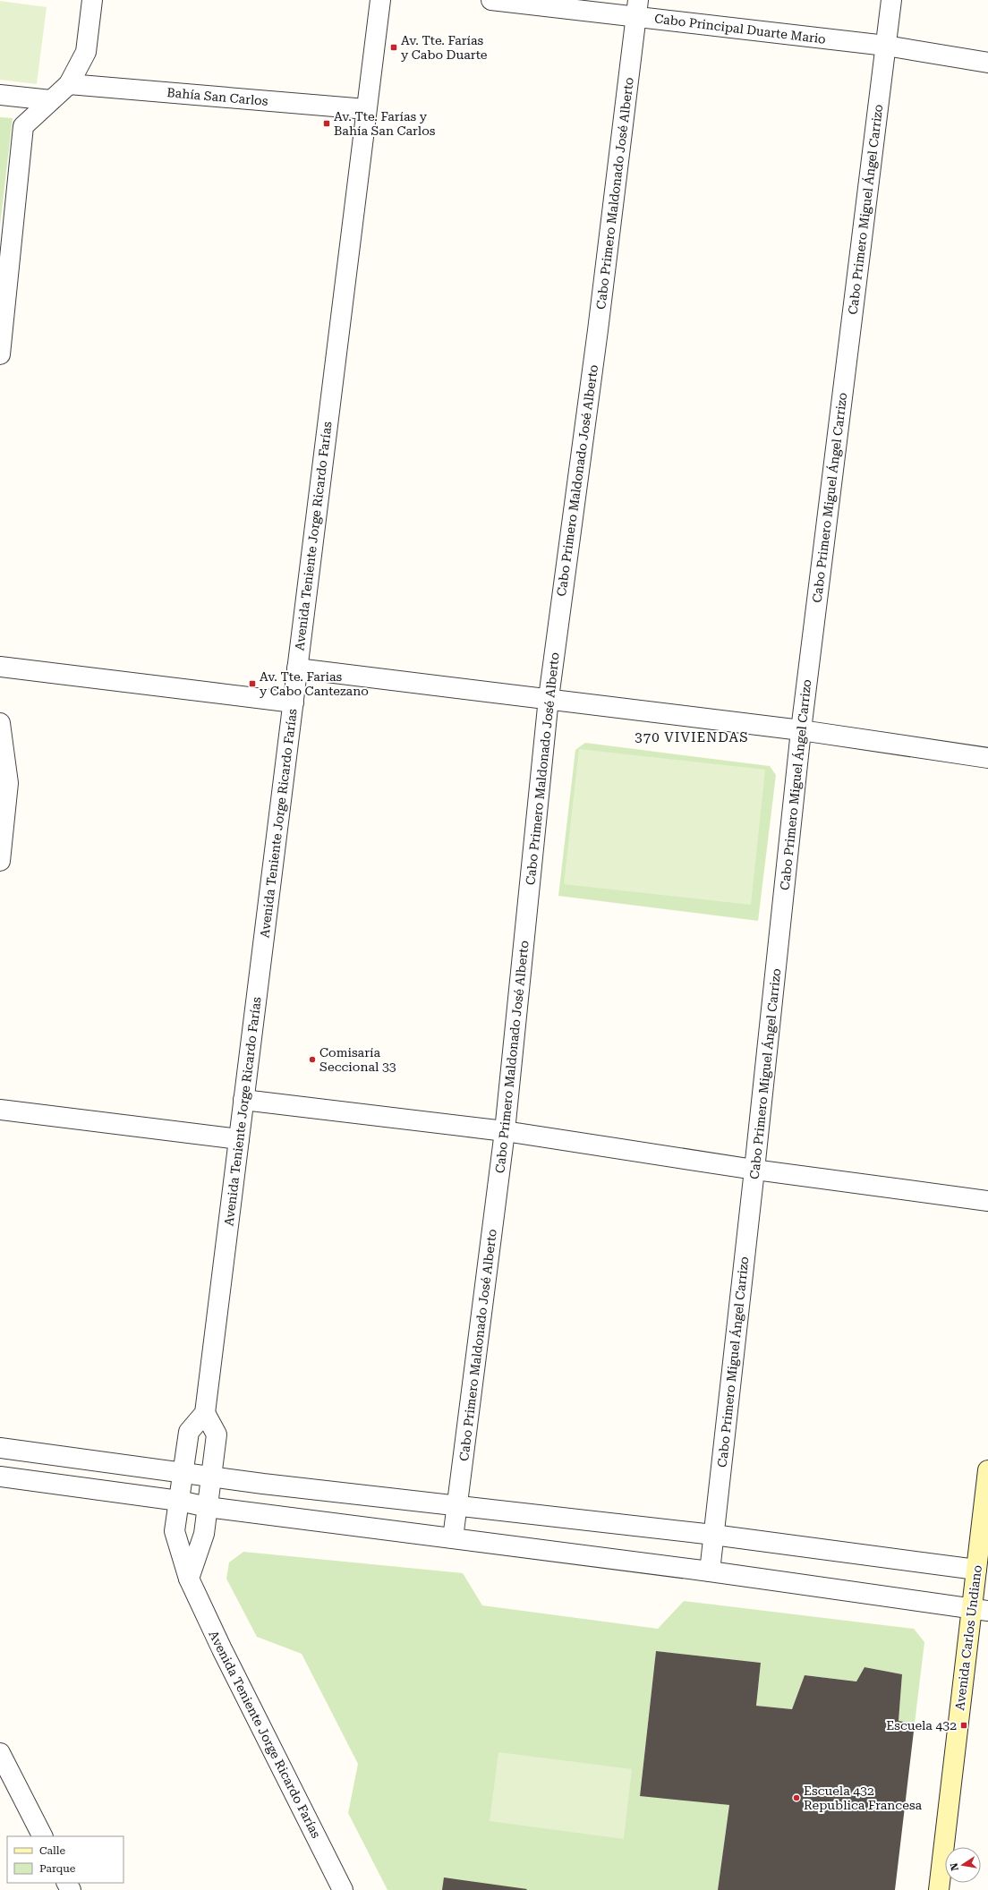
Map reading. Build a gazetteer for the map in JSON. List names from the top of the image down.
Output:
{
  "streets": {
    "street": [
      "Cabo Principal Duarte Mario",
      "Bahía San Carlos",
      "Cabo Primero Maldonado José Alberto",
      "Cabo Primero Miguel Ángel Carrizo",
      "Avenida Teniente Jorge Ricardo Farías",
      "Avenida Carlos Undiano"
    ]
  },
  "crossings": [
    ["Cabo Principal Duarte Mario", "Cabo Primero Maldonado José Alberto"],
    ["Cabo Principal Duarte Mario", "Cabo Primero Miguel Ángel Carrizo"],
    ["Bahía San Carlos", "Avenida Teniente Jorge Ricardo Farías"]
  ],
  "districts": ["370 VIVIENDAS"],
  "places": {
    "transit": [
      "Av. Tte. Farías y Cabo Duarte",
      "Av. Tte. Farías y Bahía San Carlos",
      "Av. Tte. Farias y Cabo Cantezano",
      "Escuela 432"
    ],
    "other": ["Comisaría Seccional 33", "Escuela 432 Republica Francesa"]
  },
  "legend": ["Calle", "Parque"],
  "north": "left"
}
